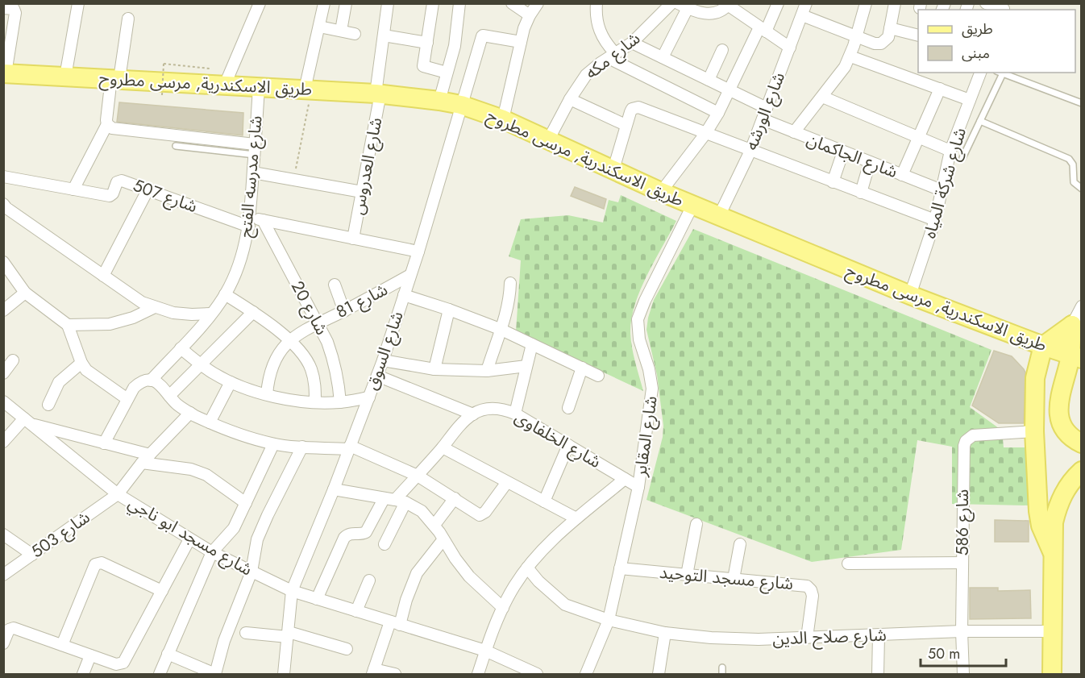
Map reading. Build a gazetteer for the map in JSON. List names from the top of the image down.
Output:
{
  "streets": {
    "main road": ["طريق الاسكندرية, مرسى مطروح"],
    "street": [
      "شارع مكه",
      "شارع الورشه",
      "شارع الجاكمان",
      "شارع العدروس",
      "شارع مدرسه الفتح",
      "شارع شركة المياه",
      "شارع 507",
      "شارع 81",
      "شارع 20",
      "شارع السوق",
      "شارع المقابر",
      "شارع الخلفاوى",
      "شارع 586",
      "شارع 503",
      "شارع مسجد ابو ناجي",
      "شارع مسجد التوحيد",
      "شارع صلاح الدين"
    ]
  },
  "crossings": [
    ["شارع مكه", "طريق الاسكندرية, مرسى مطروح"],
    ["طريق الاسكندرية, مرسى مطروح", "شارع الورشه"],
    ["طريق الاسكندرية, مرسى مطروح", "شارع العدروس"],
    ["طريق الاسكندرية, مرسى مطروح", "شارع مدرسه الفتح"],
    ["طريق الاسكندرية, مرسى مطروح", "شارع شركة المياه"],
    ["طريق الاسكندرية, مرسى مطروح", "شارع السوق"],
    ["طريق الاسكندرية, مرسى مطروح", "شارع المقابر"],
    ["شارع الورشه", "شارع الجاكمان"],
    ["شارع الجاكمان", "شارع شركة المياه"],
    ["شارع العدروس", "شارع 507"],
    ["شارع مدرسه الفتح", "شارع 507"],
    ["شارع 507", "شارع 20"],
    ["شارع 507", "شارع السوق"],
    ["شارع 81", "شارع 20"],
    ["شارع 81", "شارع السوق"],
    ["شارع السوق", "شارع مسجد ابو ناجي"],
    ["شارع المقابر", "شارع الخلفاوى"],
    ["شارع المقابر", "شارع مسجد التوحيد"],
    ["شارع المقابر", "شارع صلاح الدين"],
    ["شارع 586", "شارع صلاح الدين"],
    ["شارع 503", "شارع مسجد ابو ناجي"],
    ["شارع مسجد التوحيد", "شارع صلاح الدين"]
  ],
  "legend": ["طريق", "مبنى"],
  "scale_bar": "50 m"
}
